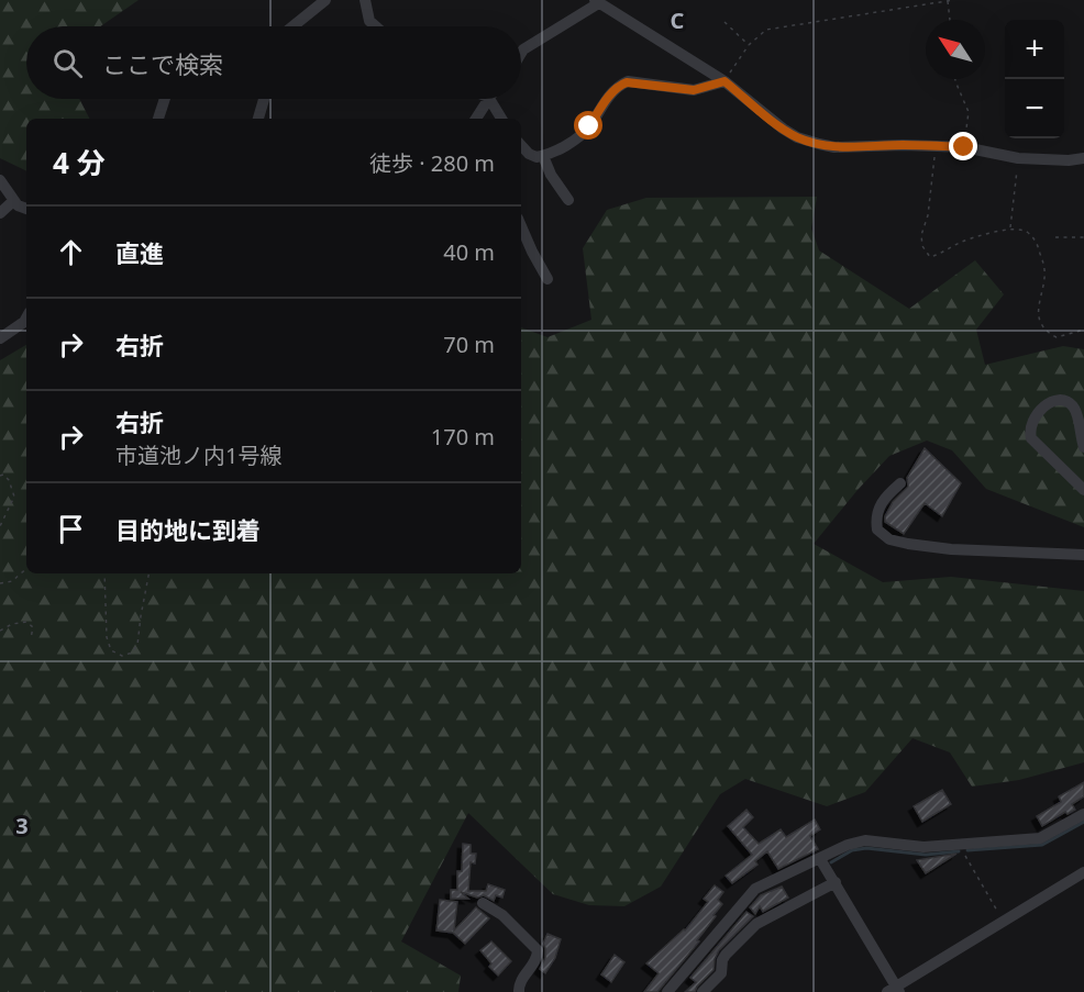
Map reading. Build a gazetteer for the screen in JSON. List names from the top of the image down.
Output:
{
  "north": "top left",
  "page": {
    "map_buttons": ["+", "−"],
    "search": "ここで検索",
    "heading": ["4 分", "徒歩 · 280 m"],
    "list": [
      ["直進", "40 m"],
      ["右折", "70 m"],
      ["右折", "市道池ノ内1号線", "170 m"],
      "目的地に到着"
    ]
  },
  "grid": {
    "columns": ["C"],
    "rows": ["3"]
  }
}
